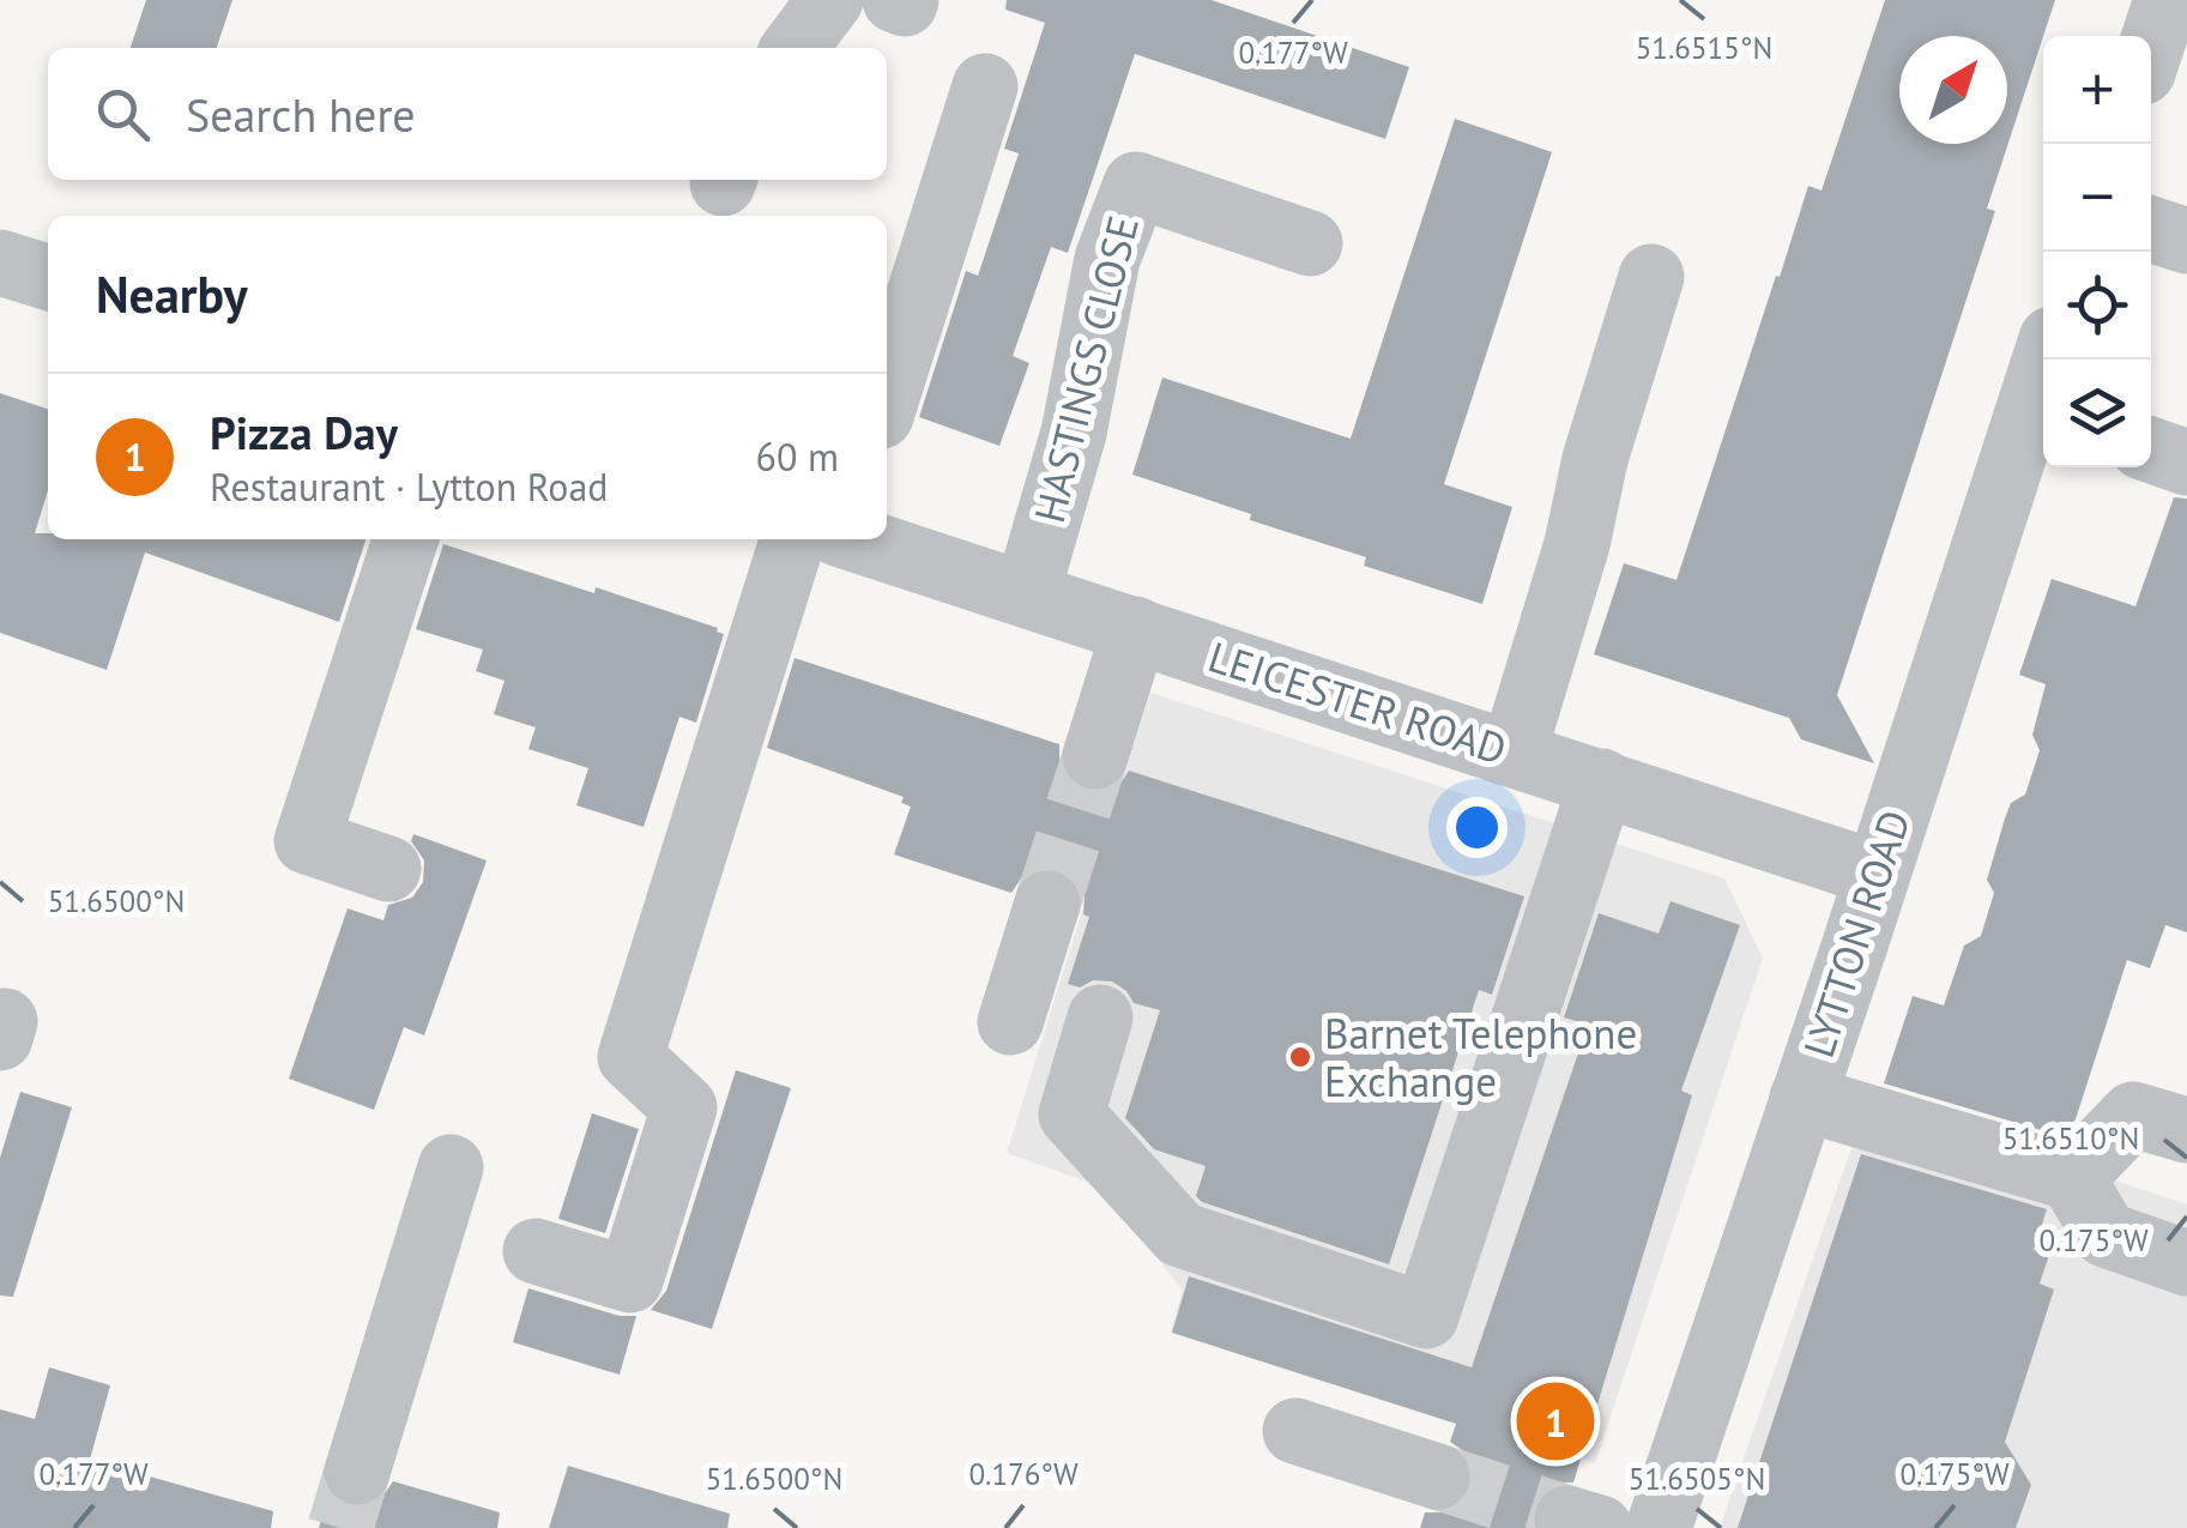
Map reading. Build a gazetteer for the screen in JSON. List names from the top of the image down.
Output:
{
  "streets": {
    "street": ["HASTINGS CLOSE", "LEICESTER ROAD", "LYTTON ROAD"]
  },
  "crossings": [
    ["HASTINGS CLOSE", "LEICESTER ROAD"],
    ["LEICESTER ROAD", "LYTTON ROAD"]
  ],
  "places": ["Barnet Telephone Exchange"],
  "north": "top right",
  "page": {
    "map_buttons": ["+", "−"],
    "search": "Search here",
    "heading": "Nearby",
    "list": [
      {
        "mark": "1",
        "name": "Pizza Day",
        "note": "Restaurant · Lytton Road",
        "value": "60 m"
      }
    ],
    "pins": "1"
  },
  "coordinates": [
    "51.6515°N",
    "0.177°W",
    "51.6500°N",
    "51.6510°N",
    "0.175°W",
    "0.176°W",
    "51.6505°N"
  ]
}
